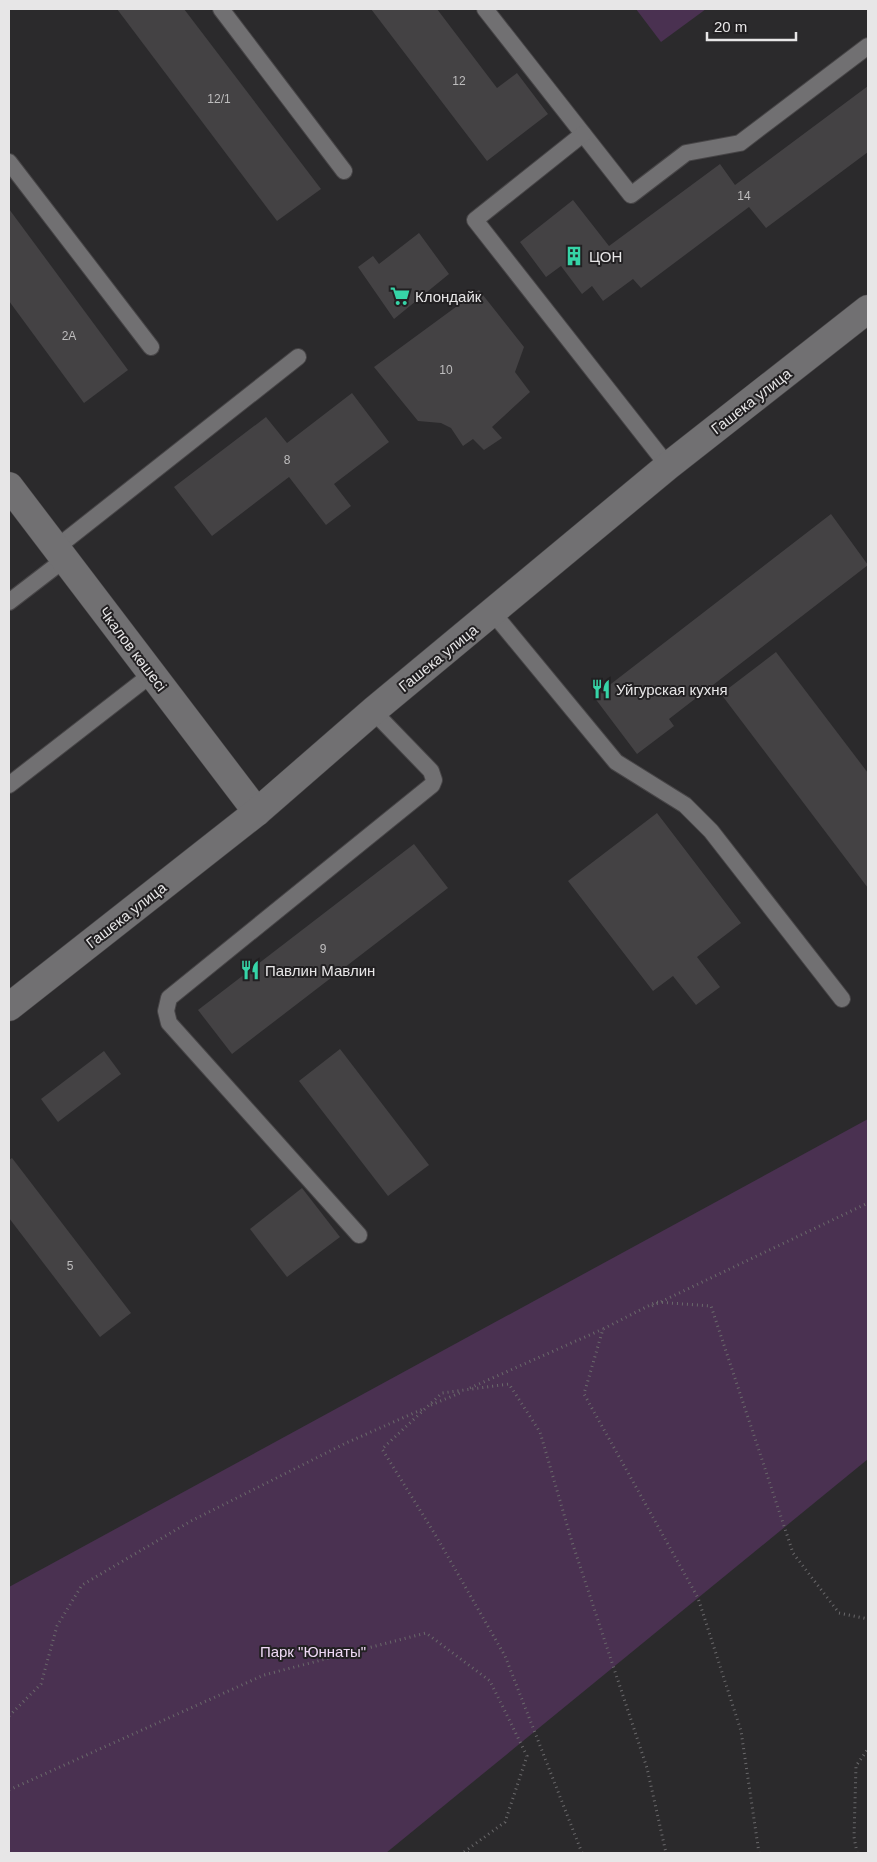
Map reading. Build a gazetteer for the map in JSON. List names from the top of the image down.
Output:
{
  "streets": {
    "main road": ["Гашека улица", "Чкалов көшесі"]
  },
  "crossings": [
    ["Гашека улица", "Чкалов көшесі"]
  ],
  "parks": ["Парк \"Юннаты\""],
  "places": {
    "building": ["ЦОН"],
    "supermarket": ["Клондайк"],
    "restaurant": ["Уйгурская кухня", "Павлин Мавлин"]
  },
  "house_numbers": [
    "12",
    "12/1",
    "14",
    "2А",
    "10",
    "8",
    "9",
    "5"
  ],
  "scale_bar": "20 m"
}
